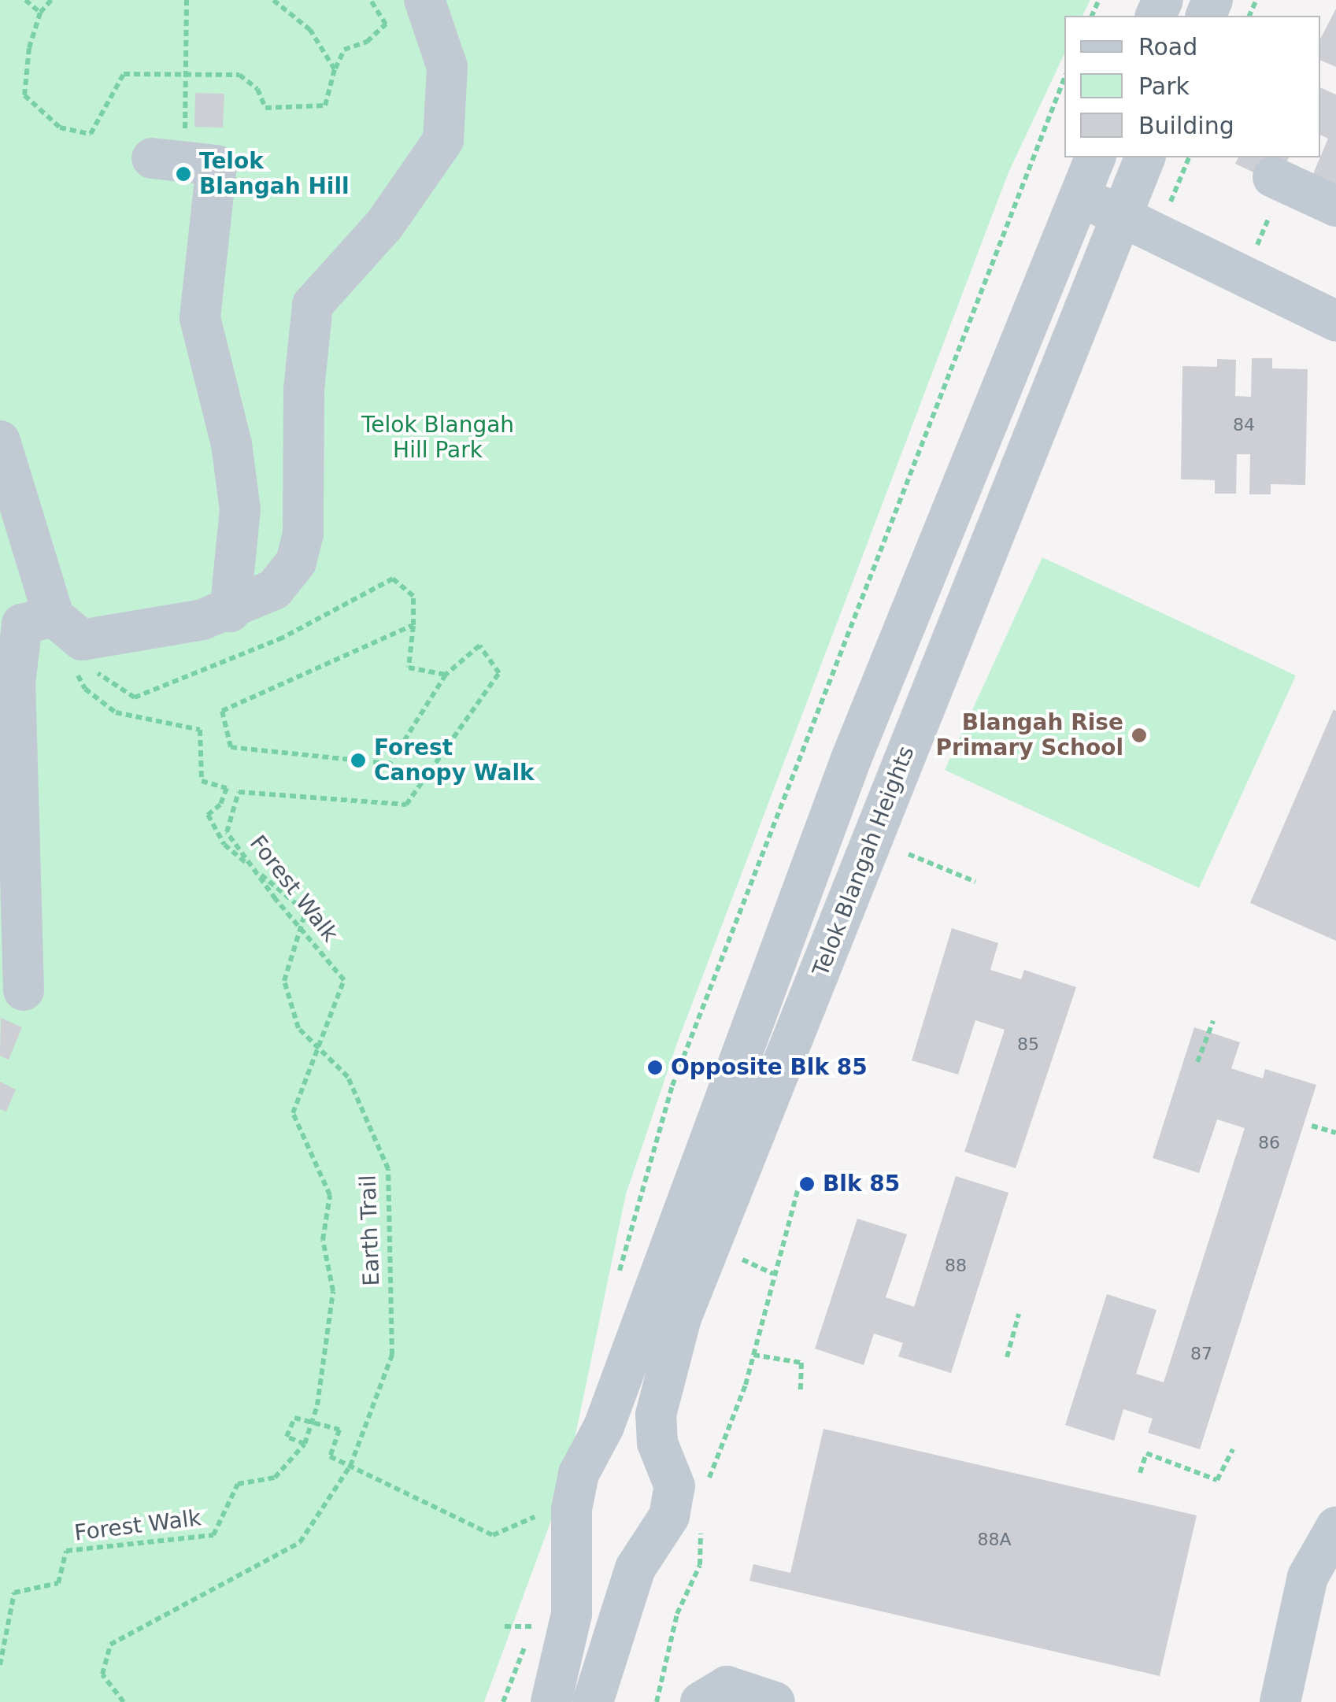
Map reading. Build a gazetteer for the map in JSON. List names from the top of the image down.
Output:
{
  "streets": {
    "street": ["Telok Blangah Heights"],
    "path": ["Forest Walk", "Earth Trail"]
  },
  "parks": ["Telok Blangah Hill Park"],
  "places": [
    "Telok Blangah Hill",
    "Blangah Rise Primary School",
    "Forest Canopy Walk",
    "Opposite Blk 85",
    "Blk 85"
  ],
  "house_numbers": [
    "84",
    "85",
    "86",
    "88",
    "87",
    "88A"
  ],
  "legend": ["Road", "Park", "Building"]
}
